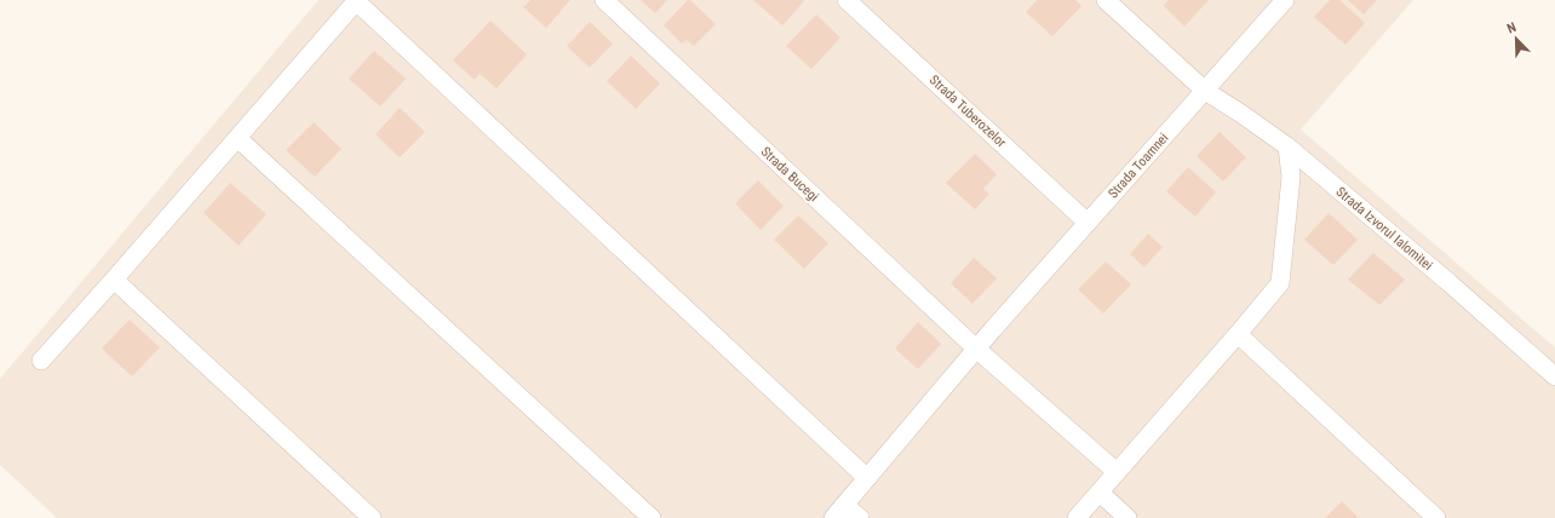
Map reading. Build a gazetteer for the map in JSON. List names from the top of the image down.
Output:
{
  "streets": {
    "street": [
      "Strada Tuberozelor",
      "Strada Toamnei",
      "Strada Bucegi",
      "Strada Izvorul Ialomitei"
    ]
  },
  "crossings": [
    ["Strada Tuberozelor", "Strada Toamnei"],
    ["Strada Toamnei", "Strada Bucegi"],
    ["Strada Toamnei", "Strada Izvorul Ialomitei"]
  ],
  "north": "top left"
}
